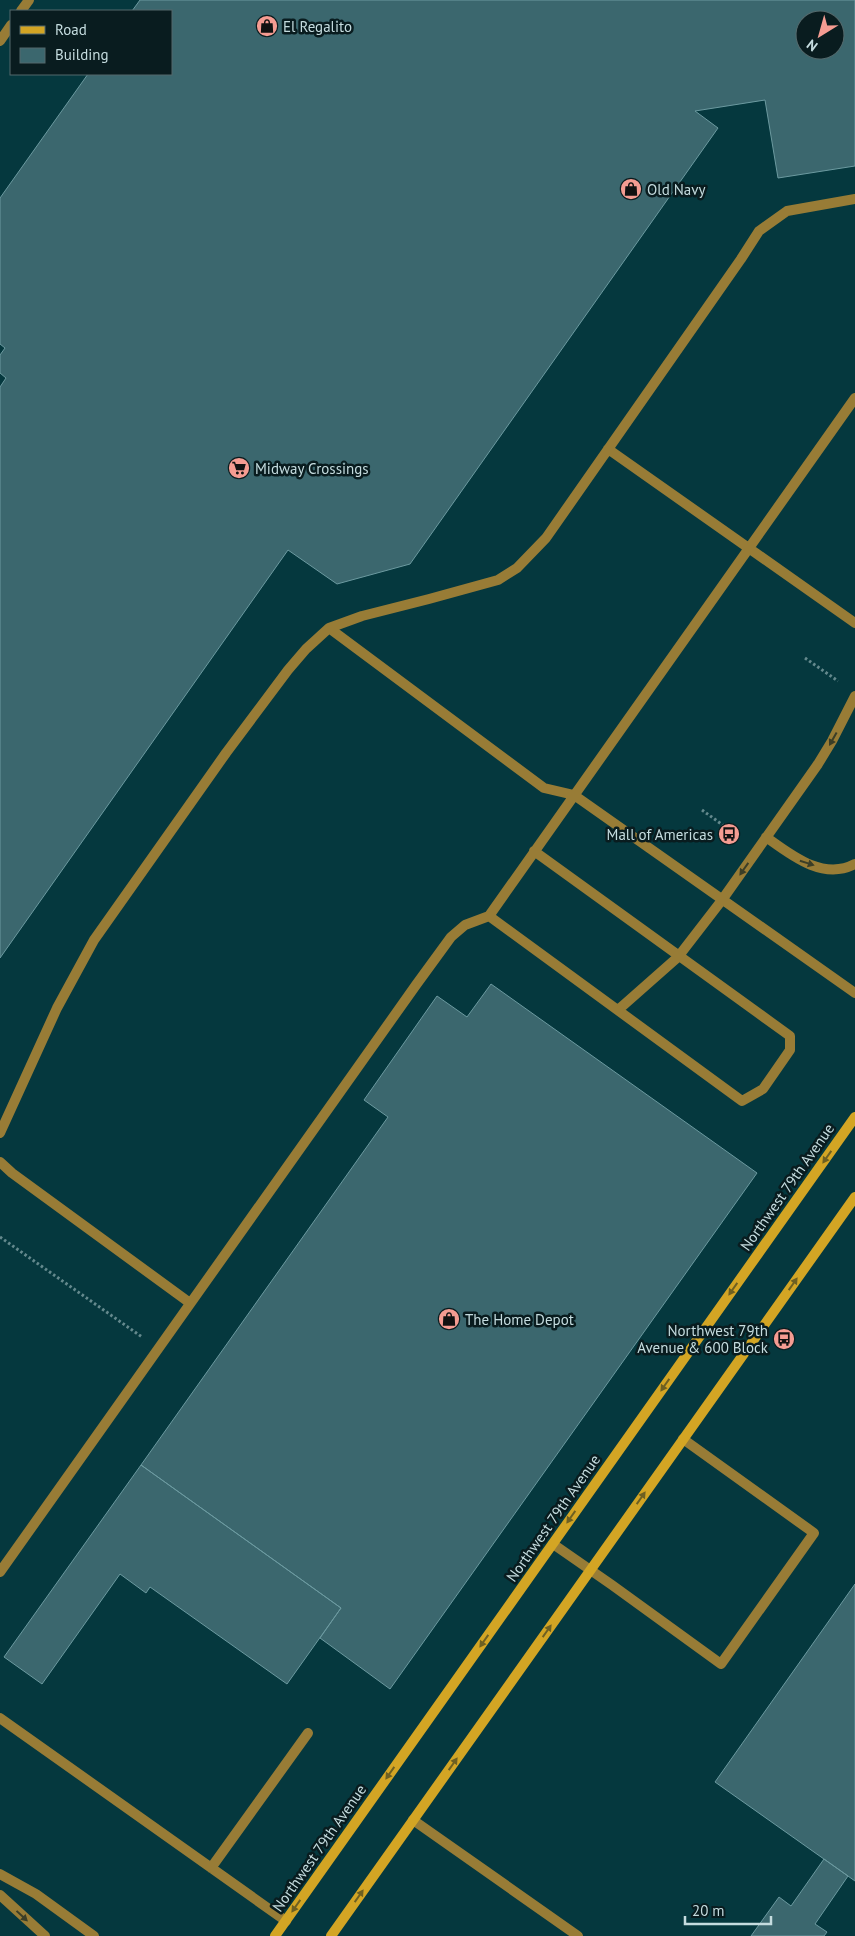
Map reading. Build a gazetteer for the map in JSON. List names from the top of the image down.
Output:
{
  "streets": {
    "street": ["Northwest 79th Avenue"]
  },
  "places": {
    "shop": ["El Regalito", "Old Navy", "The Home Depot"],
    "supermarket": ["Midway Crossings"],
    "bus stop": ["Mall of Americas", "Northwest 79th Avenue & 600 Block"]
  },
  "legend": ["Road", "Building"],
  "scale_bar": "20 m",
  "north": "bottom left"
}
